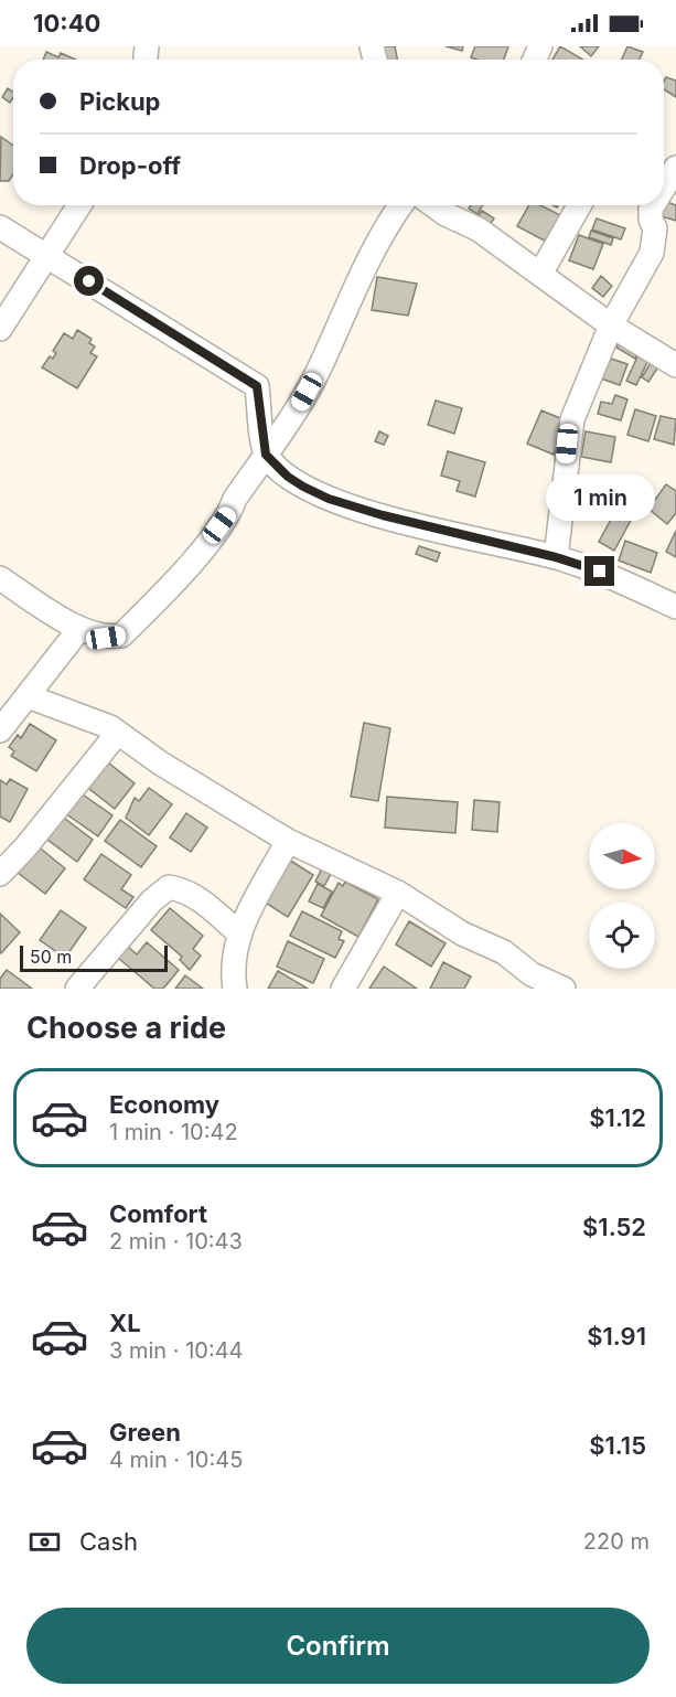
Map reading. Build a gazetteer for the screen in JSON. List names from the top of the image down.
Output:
{
  "scale_bar": "50 m",
  "north": "right",
  "page": {
    "status": "10:40",
    "banner": ["Pickup", "Drop-off"],
    "bubble": "1 min",
    "scale": "50 m",
    "heading": "Choose a ride",
    "list": [
      {
        "name": "Economy",
        "note": "1 min · 10:42",
        "value": "$1.12"
      },
      {
        "name": "Comfort",
        "note": "2 min · 10:43",
        "value": "$1.52"
      },
      {
        "name": "XL",
        "note": "3 min · 10:44",
        "value": "$1.91"
      },
      {
        "name": "Green",
        "note": "4 min · 10:45",
        "value": "$1.15"
      }
    ],
    "pay": ["Cash", "220 m"],
    "buttons": "Confirm"
  }
}
